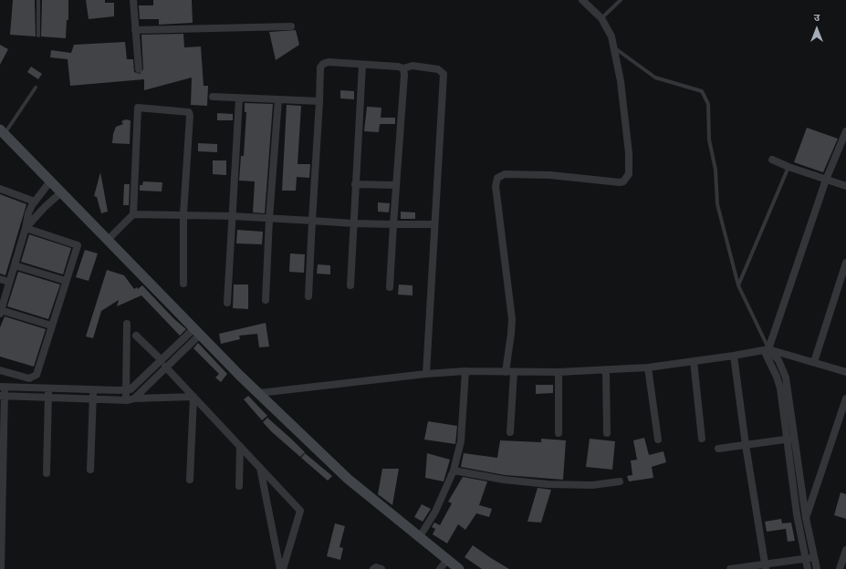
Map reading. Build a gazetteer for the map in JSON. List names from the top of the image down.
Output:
{
  "north": "top"
}
